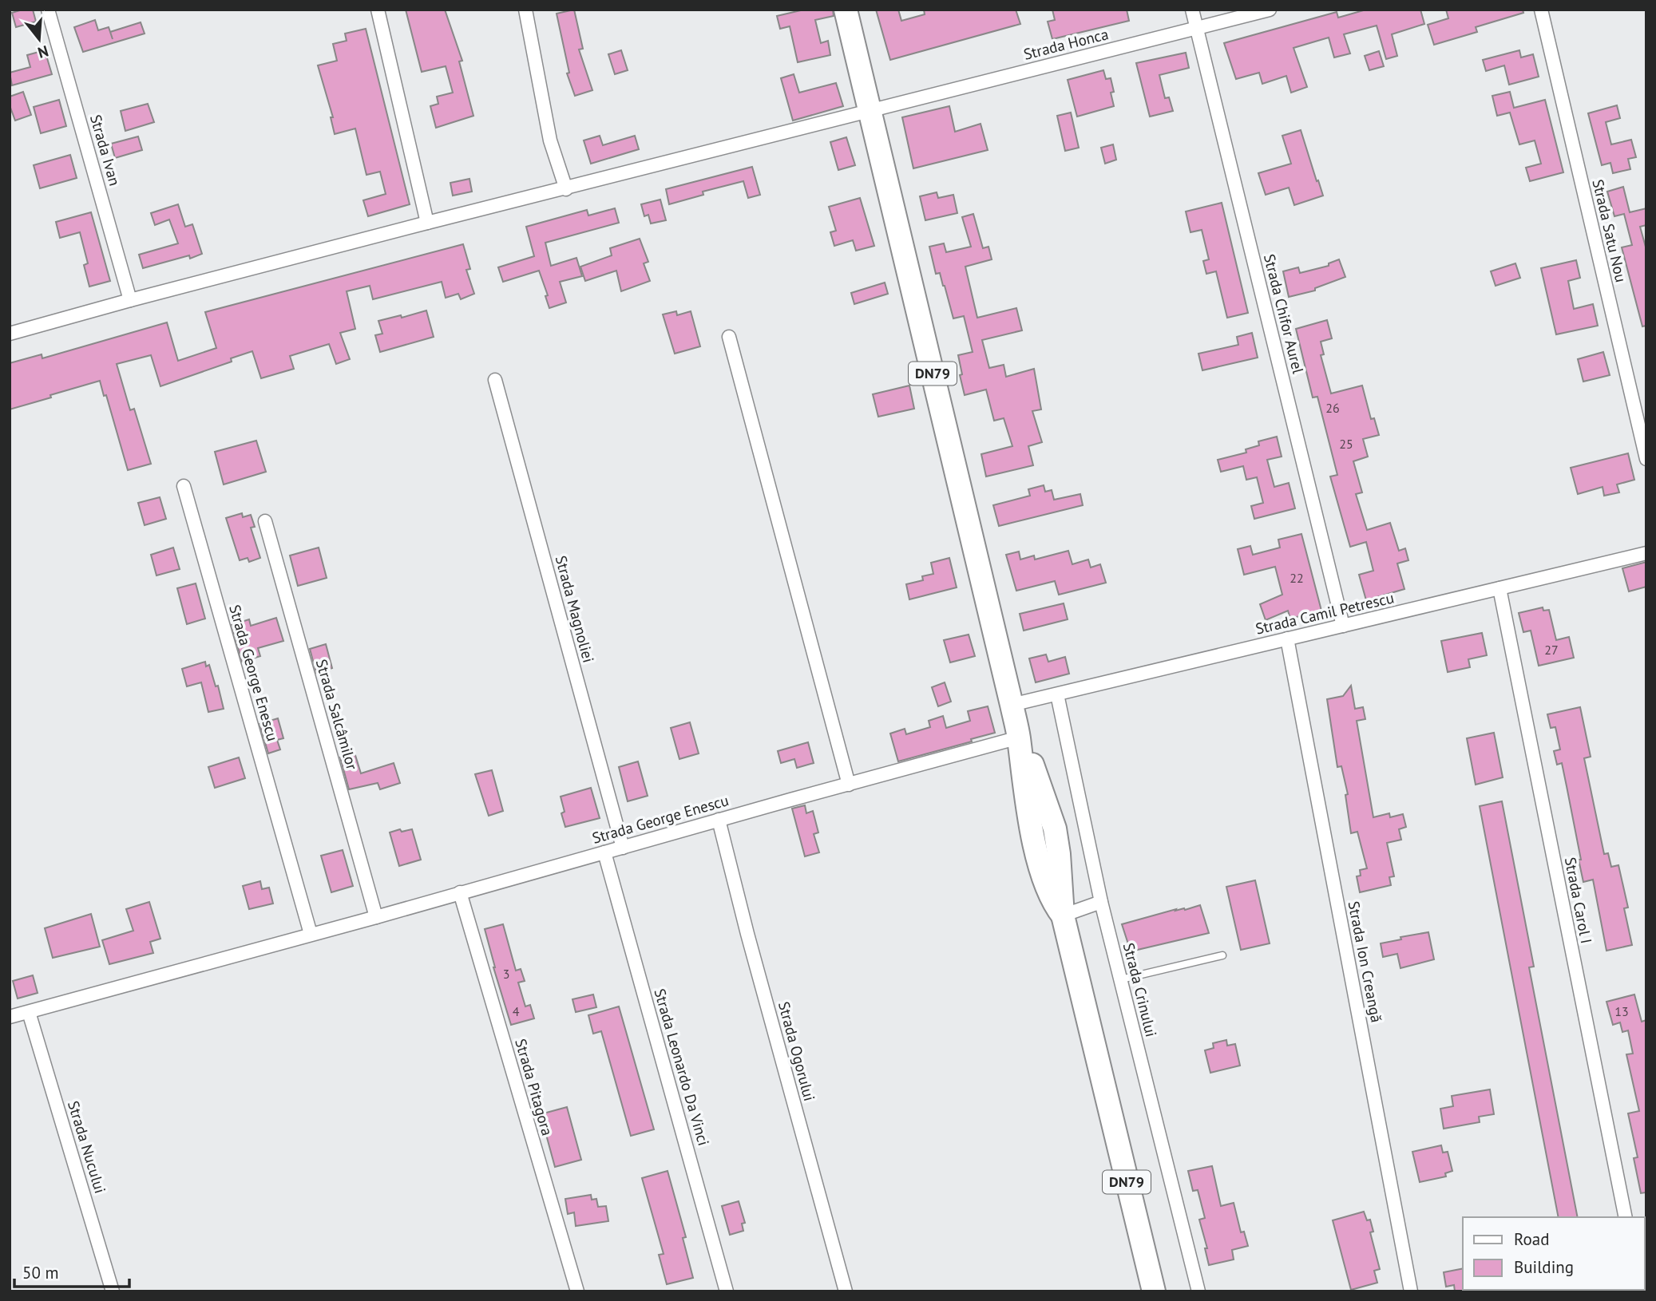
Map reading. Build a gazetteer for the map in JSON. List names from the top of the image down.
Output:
{
  "streets": {
    "highway": ["DN79"],
    "street": [
      "Strada Honca",
      "Strada Ivan",
      "Strada Satu Nou",
      "Strada Chifor Aurel",
      "Strada Magnoliei",
      "Strada Camil Petrescu",
      "Strada George Enescu",
      "Strada Salcâmilor",
      "Strada Carol I",
      "Strada Ion Creangă",
      "Strada Crinului",
      "Strada Ogorului",
      "Strada Leonardo Da Vinci",
      "Strada Pitagora",
      "Strada Nucului"
    ]
  },
  "crossings": [
    ["Strada Honca", "Strada Ivan"],
    ["Strada Honca", "Strada Chifor Aurel"],
    ["Strada Honca", "DN79"],
    ["Strada Chifor Aurel", "Strada Camil Petrescu"],
    ["DN79", "Strada Camil Petrescu"],
    ["DN79", "Strada George Enescu"],
    ["Strada Magnoliei", "Strada George Enescu"],
    ["Strada Camil Petrescu", "Strada Carol I"],
    ["Strada Camil Petrescu", "Strada Ion Creangă"],
    ["Strada Camil Petrescu", "Strada Crinului"],
    ["Strada George Enescu", "Strada Salcâmilor"],
    ["Strada George Enescu", "Strada Ogorului"],
    ["Strada George Enescu", "Strada Leonardo Da Vinci"],
    ["Strada George Enescu", "Strada Pitagora"],
    ["Strada George Enescu", "Strada Nucului"]
  ],
  "house_numbers": [
    "26",
    "25",
    "22",
    "27",
    "3",
    "4",
    "13"
  ],
  "legend": ["Road", "Building"],
  "scale_bar": "50 m",
  "north": "bottom"
}
